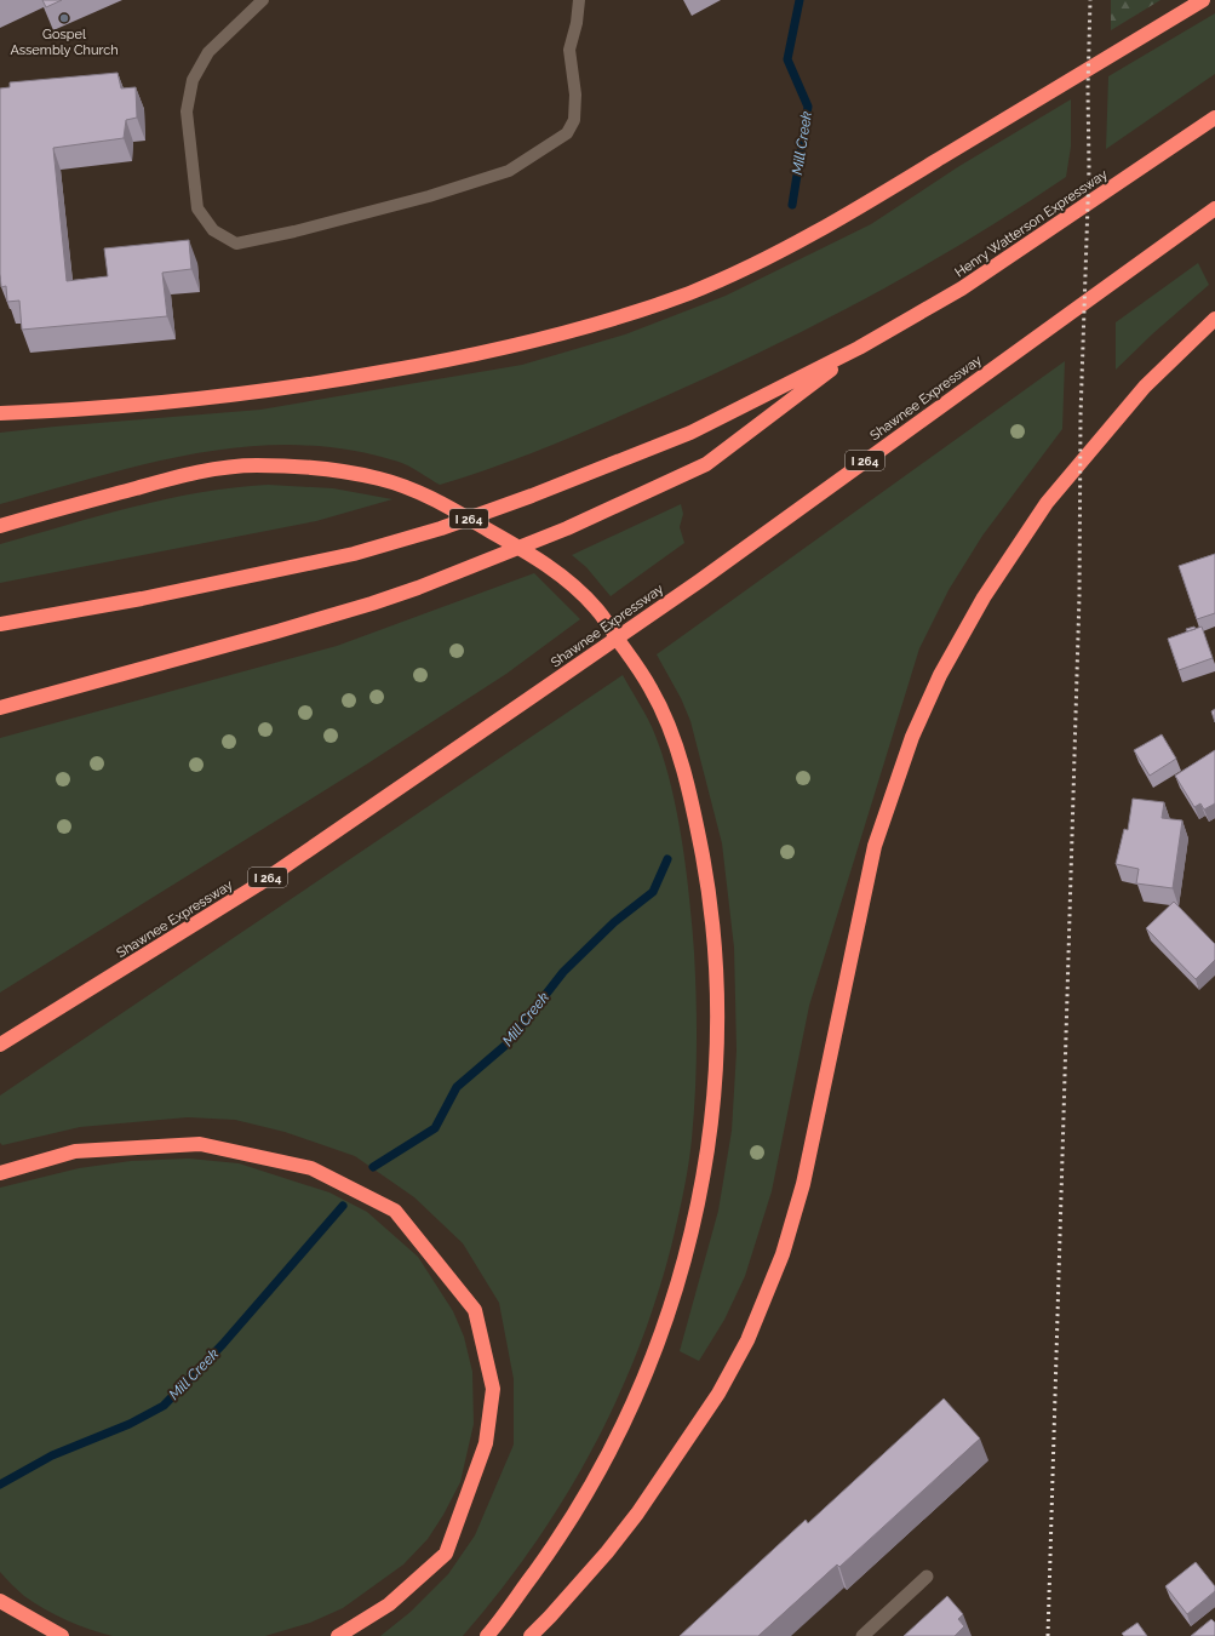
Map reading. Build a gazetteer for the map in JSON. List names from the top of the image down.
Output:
{
  "streets": {
    "highway": ["Henry Watterson Expressway", "Shawnee Expressway", "I 264"]
  },
  "crossings": [
    ["Henry Watterson Expressway", "I 264"]
  ],
  "water": ["Mill Creek"],
  "places": ["Gospel Assembly Church"]
}
